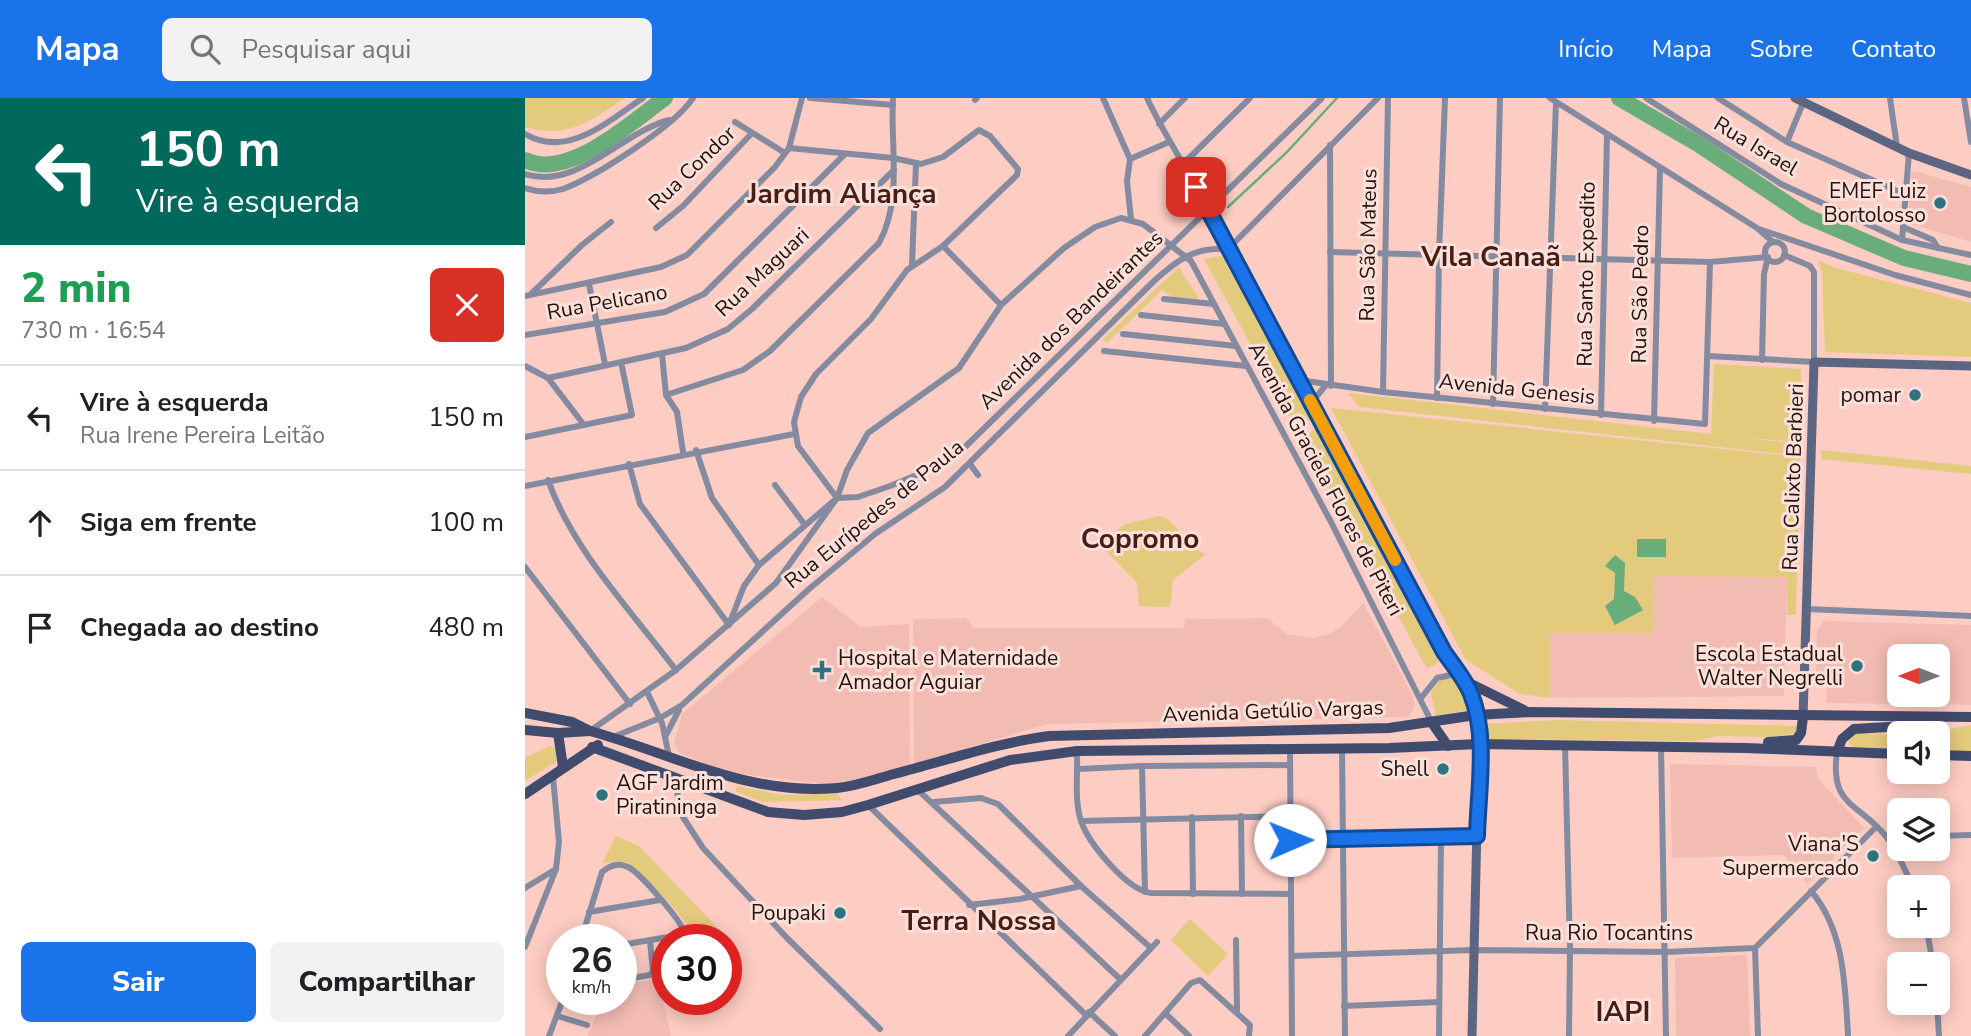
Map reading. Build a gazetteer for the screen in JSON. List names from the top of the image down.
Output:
{
  "streets": {
    "main road": ["Rua Eurípedes de Paula", "Avenida Getúlio Vargas"],
    "street": [
      "Rua Israel",
      "Rua Condor",
      "Rua São Mateus",
      "Rua Maguari",
      "Rua Santo Expedito",
      "Rua São Pedro",
      "Rua Pelicano",
      "Avenida dos Bandeirantes",
      "Avenida Genesis",
      "Rua Calixto Barbieri",
      "Avenida Graciela Flores de Piteri",
      "Rua Rio Tocantins"
    ]
  },
  "crossings": [
    ["Rua São Mateus", "Avenida Genesis"],
    ["Rua Santo Expedito", "Avenida Genesis"],
    ["Rua São Pedro", "Avenida Genesis"],
    ["Avenida dos Bandeirantes", "Avenida Graciela Flores de Piteri"],
    ["Avenida Genesis", "Avenida Graciela Flores de Piteri"],
    ["Rua Calixto Barbieri", "Avenida Getúlio Vargas"],
    ["Avenida Graciela Flores de Piteri", "Rua Eurípedes de Paula"],
    ["Avenida Graciela Flores de Piteri", "Avenida Getúlio Vargas"],
    ["Rua Eurípedes de Paula", "Avenida Getúlio Vargas"]
  ],
  "districts": [
    "Jardim Aliança",
    "Vila Canaã",
    "Copromo",
    "Terra Nossa",
    "IAPI"
  ],
  "places": {
    "other": [
      "EMEF Luiz Bortolosso",
      "pomar",
      "Escola Estadual Walter Negrelli",
      "Shell",
      "AGF Jardim Piratininga",
      "Viana'S Supermercado",
      "Poupaki"
    ],
    "health": ["Hospital e Maternidade Amador Aguiar"]
  },
  "north": "left",
  "page": {
    "header": "Mapa",
    "search": "Pesquisar aqui",
    "nav": [
      "Início",
      "Mapa",
      "Sobre",
      "Contato"
    ],
    "turn": ["150 m", "Vire à esquerda"],
    "heading": ["2 min", "730 m · 16:54"],
    "list": [
      {
        "name": "Vire à esquerda",
        "note": "Rua Irene Pereira Leitão",
        "value": "150 m"
      },
      {
        "name": "Siga em frente",
        "value": "100 m"
      },
      {
        "name": "Chegada ao destino",
        "value": "480 m"
      }
    ],
    "map_buttons": ["+", "−"],
    "speed": "26 km/h",
    "limit": "30",
    "buttons": ["Sair", "Compartilhar"]
  }
}
